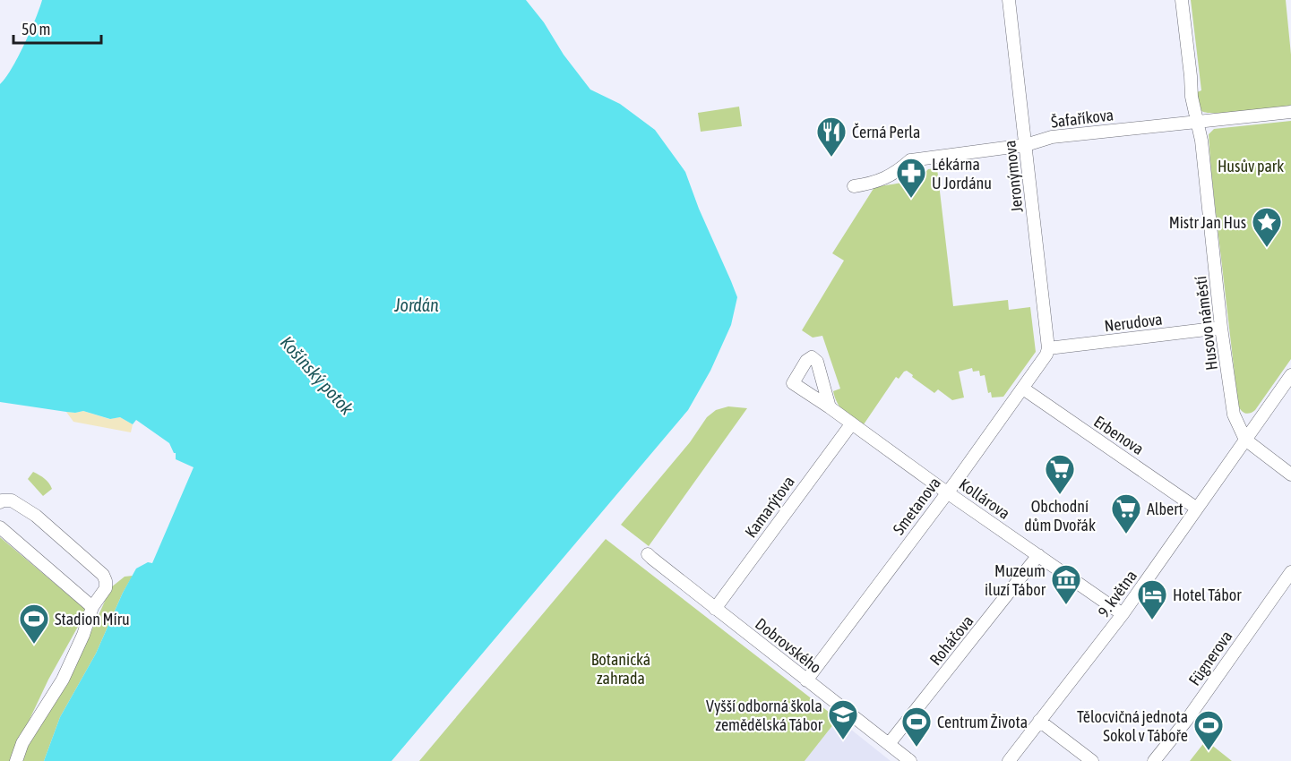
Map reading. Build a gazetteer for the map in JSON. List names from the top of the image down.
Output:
{
  "streets": {
    "street": [
      "Šafaříkova",
      "Jeronýmova",
      "Nerudova",
      "Husovo náměstí",
      "Erbenova",
      "Kollárova",
      "Smetanova",
      "Kamarýtova",
      "9. května",
      "Roháčova",
      "Dobrovského",
      "Fügnerova"
    ]
  },
  "crossings": [
    ["Šafaříkova", "Jeronýmova"],
    ["Šafaříkova", "Husovo náměstí"],
    ["Jeronýmova", "Nerudova"],
    ["Jeronýmova", "Smetanova"],
    ["Nerudova", "Husovo náměstí"],
    ["Nerudova", "Smetanova"],
    ["Husovo náměstí", "9. května"],
    ["Erbenova", "Smetanova"],
    ["Erbenova", "9. května"],
    ["Kollárova", "Smetanova"],
    ["Kollárova", "Kamarýtova"],
    ["Kollárova", "9. května"],
    ["Kollárova", "Roháčova"],
    ["Smetanova", "Dobrovského"],
    ["Kamarýtova", "Dobrovského"],
    ["Roháčova", "Dobrovského"]
  ],
  "water": ["Jordán", "Košínský potok"],
  "parks": ["Husův park", "Botanická zahrada"],
  "places": {
    "restaurant": ["Černá Perla"],
    "pharmacy": ["Lékárna U Jordánu"],
    "place": ["Mistr Jan Hus"],
    "supermarket": ["Obchodní dům Dvořák", "Albert"],
    "museum": ["Muzeum iluzí Tábor"],
    "hotel": ["Hotel Tábor"],
    "sports": ["Stadion Míru", "Centrum Života", "Tělocvičná jednota Sokol v Táboře"],
    "school or university": ["Vyšší odborná škola zemědělská Tábor"]
  },
  "scale_bar": "50 m"
}
